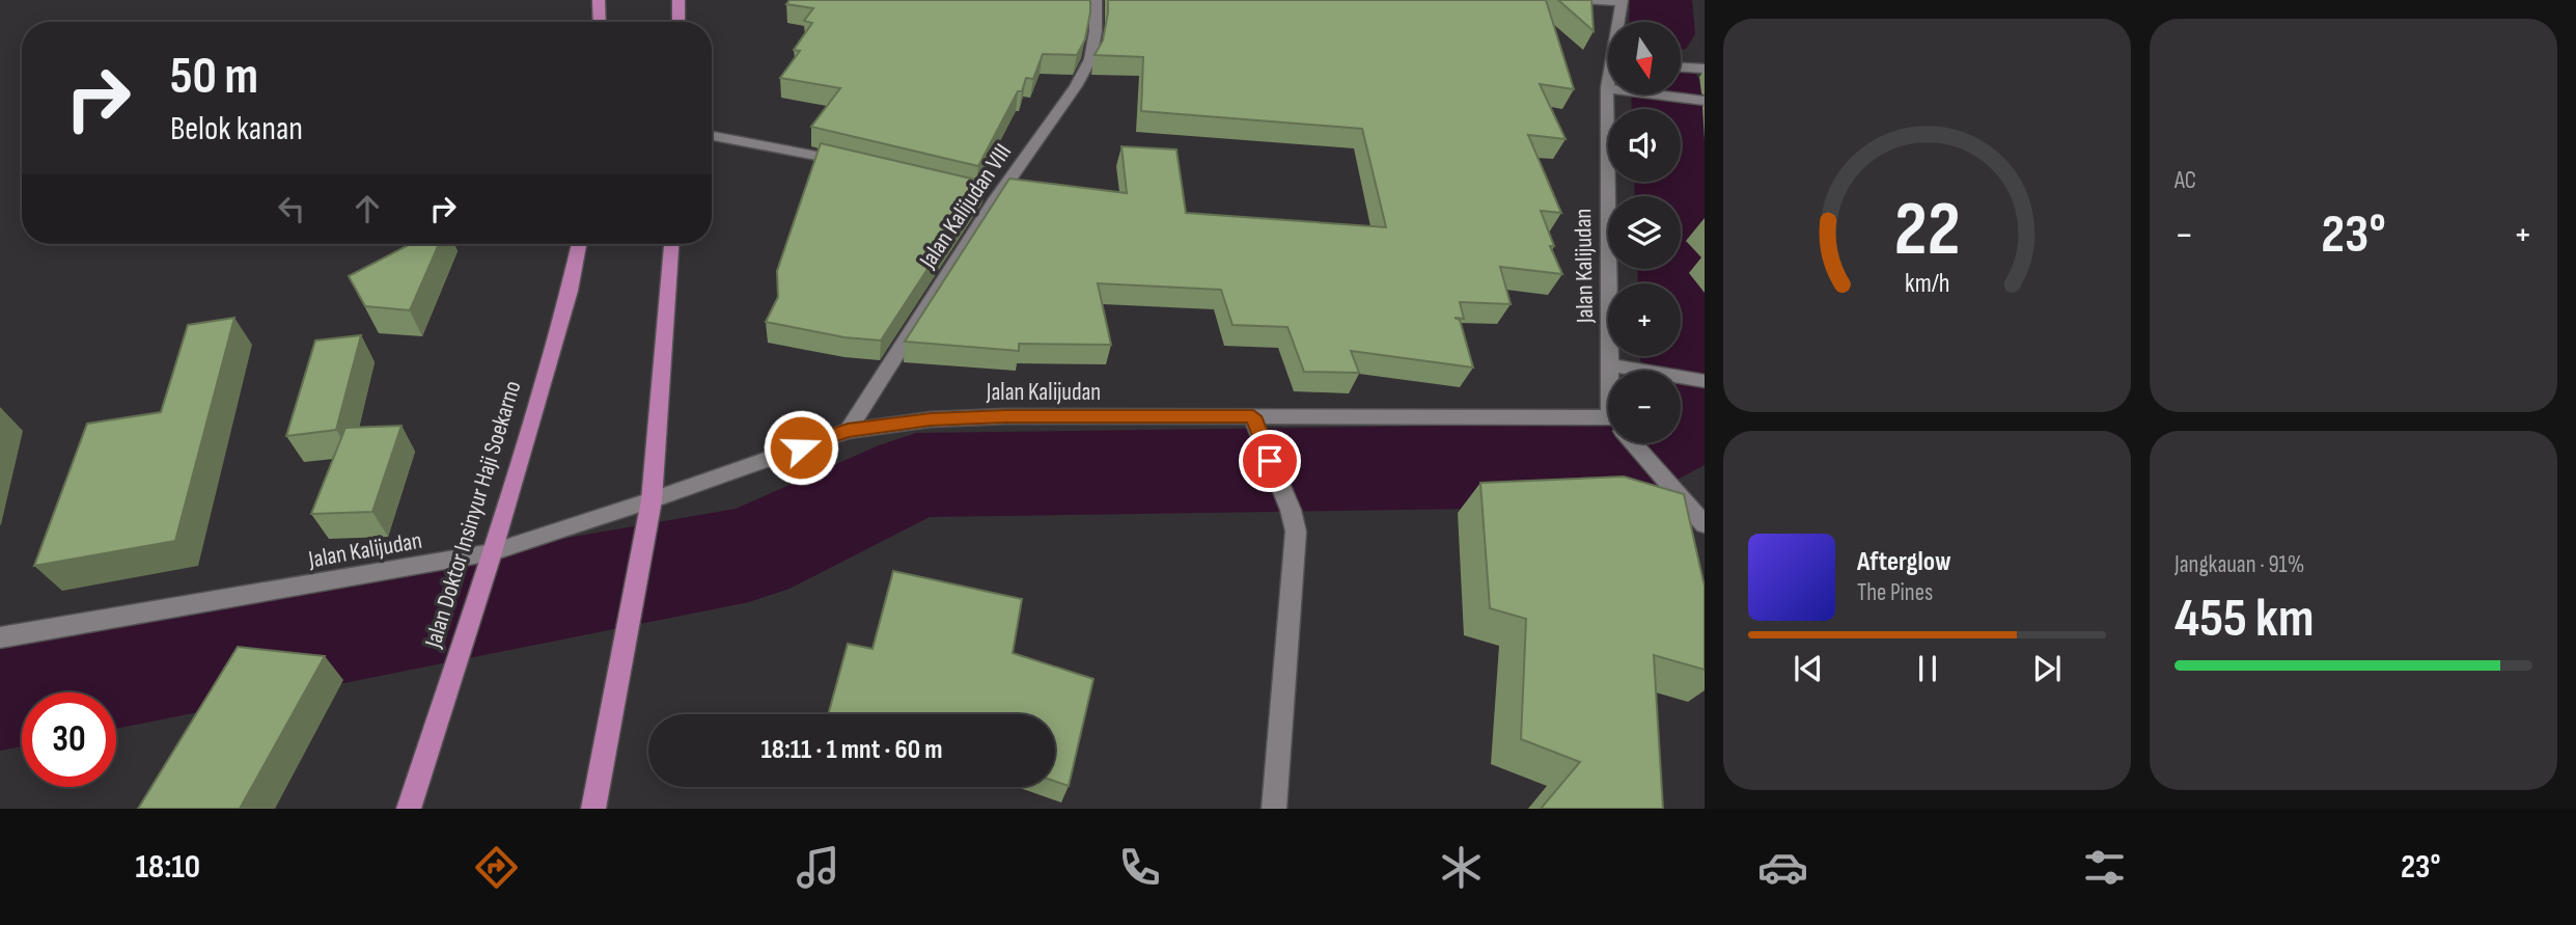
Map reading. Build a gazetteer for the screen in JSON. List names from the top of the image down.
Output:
{
  "streets": {
    "main road": ["Jalan Doktor Insinyur Haji Soekarno"],
    "street": ["Jalan Kalijudan VIII", "Jalan Kalijudan"]
  },
  "crossings": [
    ["Jalan Kalijudan VIII", "Jalan Kalijudan"],
    ["Jalan Kalijudan", "Jalan Doktor Insinyur Haji Soekarno"]
  ],
  "north": "bottom",
  "page": {
    "tile": [
      "AC",
      ["Jangkauan · 91%", "455 km"]
    ],
    "map_buttons": ["+", "−"],
    "turn": ["50 m", "Belok kanan"],
    "heat": ["−", "23°", "+"],
    "song": ["Afterglow", "The Pines"],
    "limit": "30",
    "trip": "18:11 · 1 mnt · 60 m",
    "tabs": ["18:10", "23°"],
    "gauge": ["22", "km/h"]
  }
}
